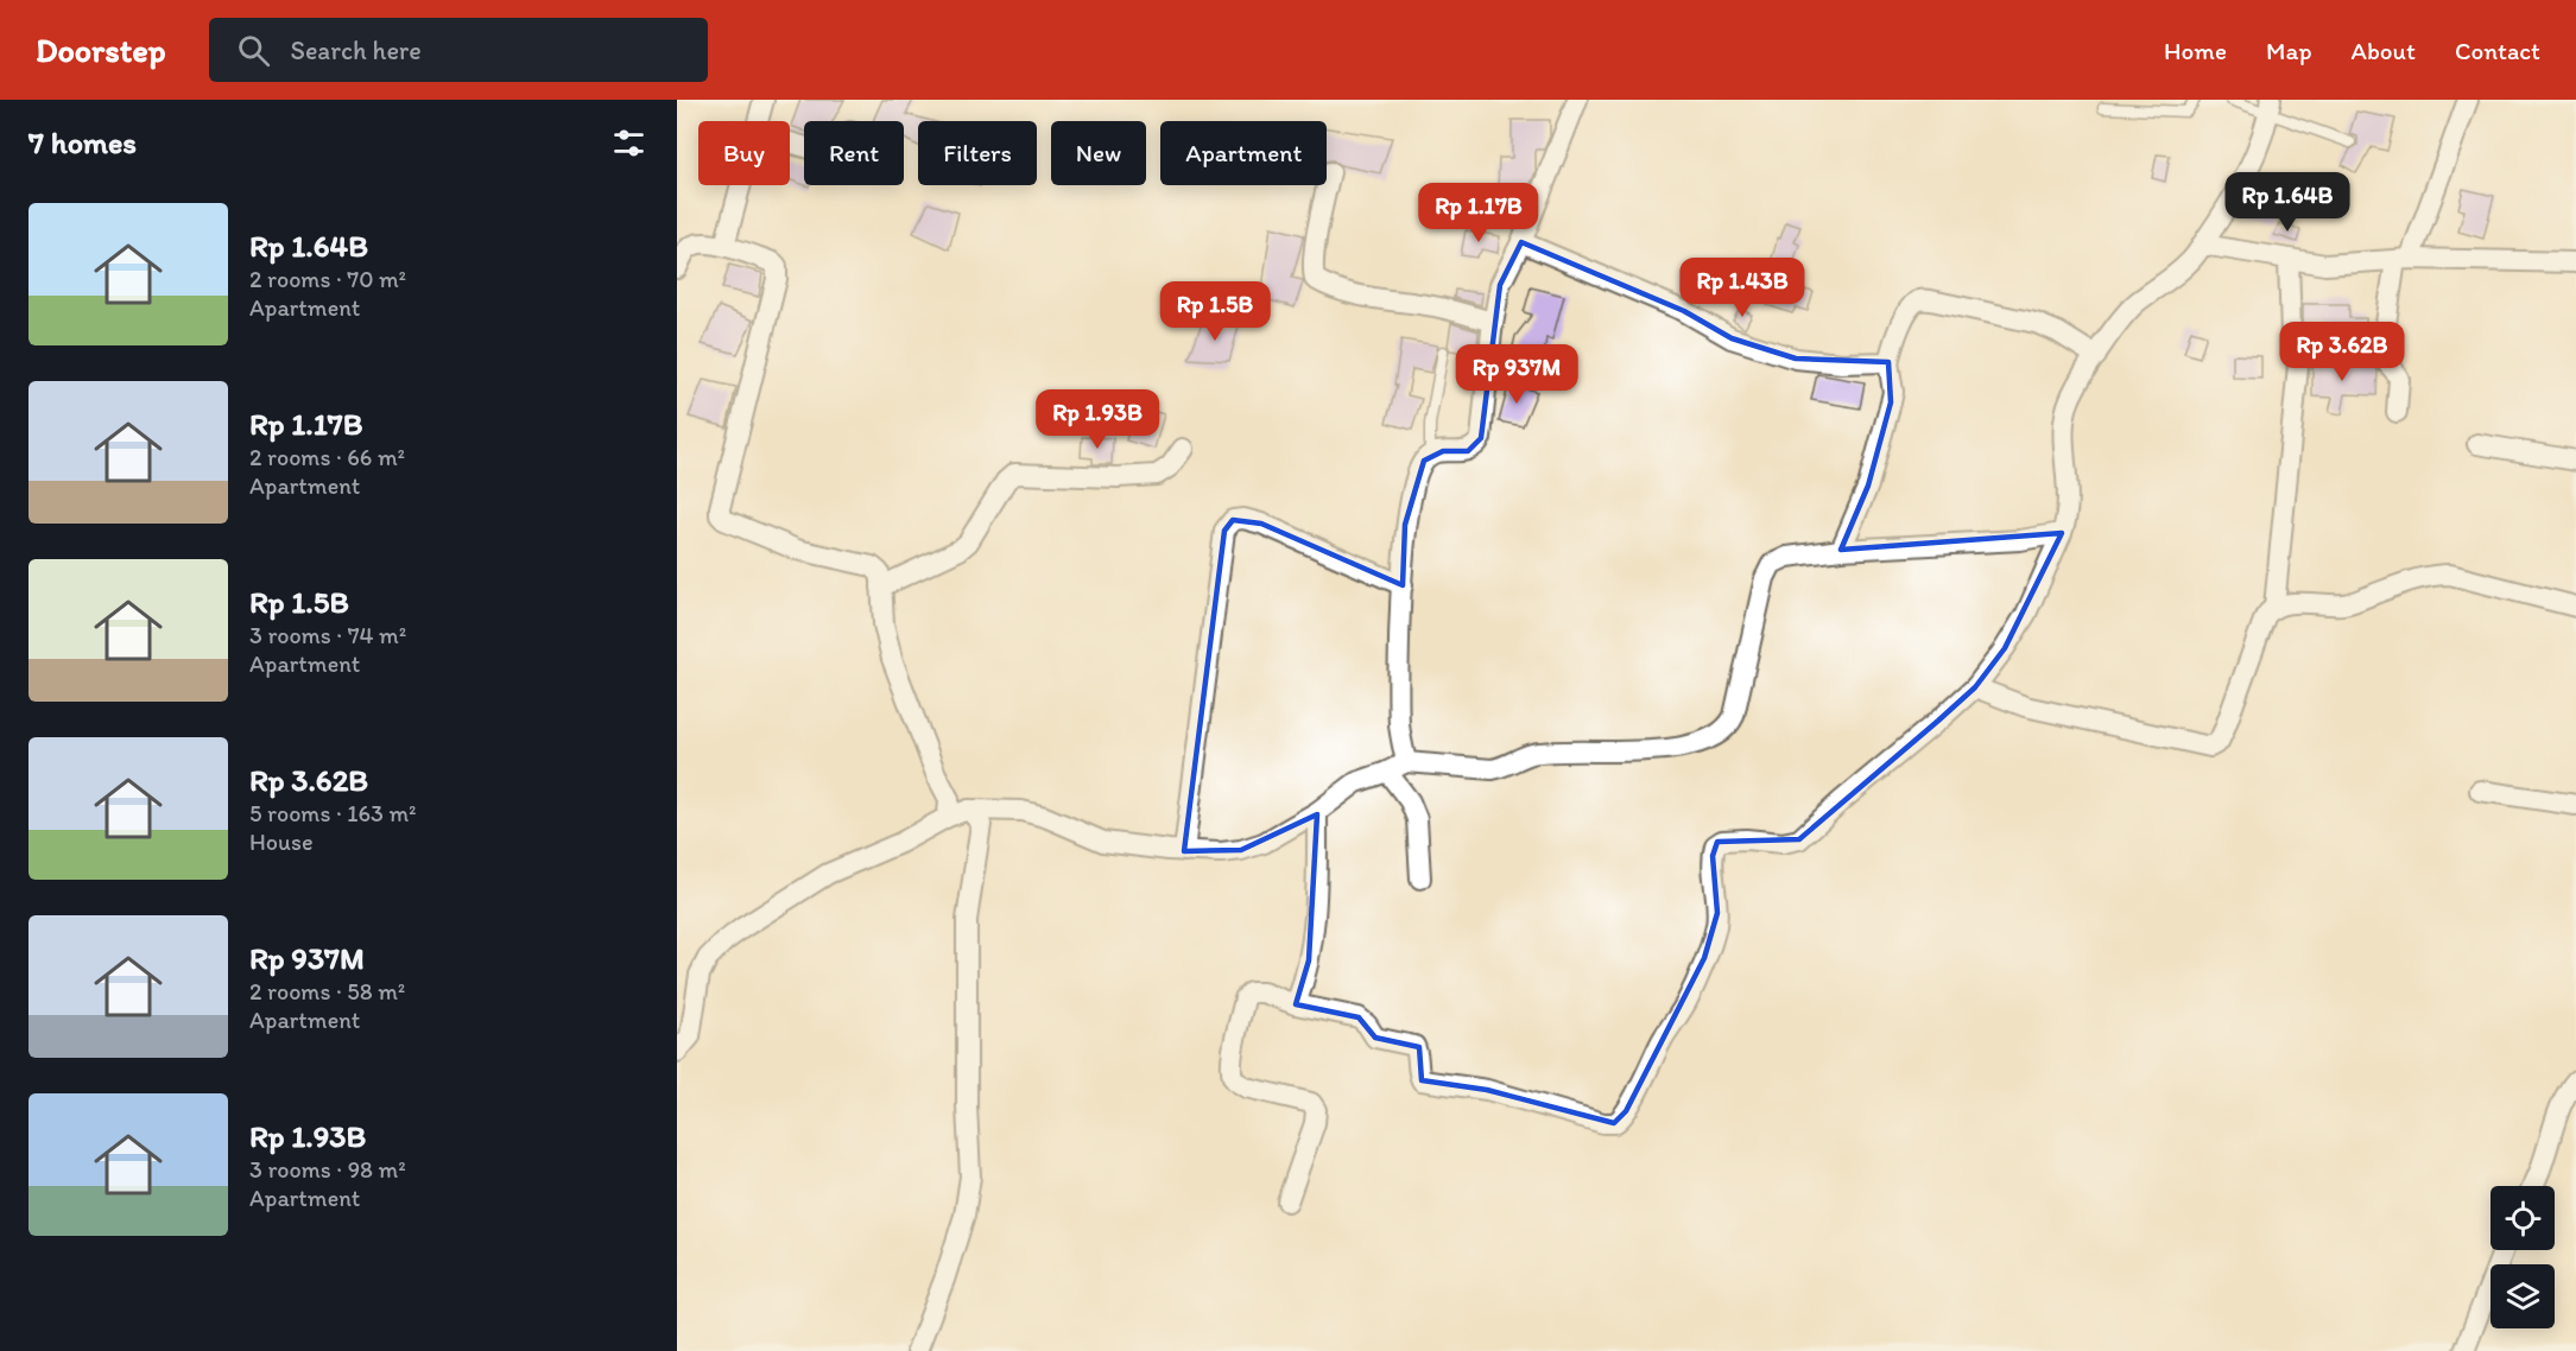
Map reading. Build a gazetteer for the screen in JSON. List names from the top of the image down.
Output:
{
  "page": {
    "header": "Doorstep",
    "search": "Search here",
    "nav": [
      "Home",
      "Map",
      "About",
      "Contact"
    ],
    "heading": "7 homes",
    "chip": [
      "Buy",
      "Rent",
      "Filters",
      "New",
      "Apartment"
    ],
    "price": [
      "Rp 1.64B",
      "Rp 1.17B",
      "Rp 1.43B",
      "Rp 1.5B",
      "Rp 3.62B",
      "Rp 937M",
      "Rp 1.93B"
    ],
    "list": [
      {
        "name": "Rp 1.64B",
        "note": "2 rooms · 70 m² · Apartment"
      },
      {
        "name": "Rp 1.17B",
        "note": "2 rooms · 66 m² · Apartment"
      },
      {
        "name": "Rp 1.5B",
        "note": "3 rooms · 74 m² · Apartment"
      },
      {
        "name": "Rp 3.62B",
        "note": "5 rooms · 163 m² · House"
      },
      {
        "name": "Rp 937M",
        "note": "2 rooms · 58 m² · Apartment"
      },
      {
        "name": "Rp 1.93B",
        "note": "3 rooms · 98 m² · Apartment"
      }
    ]
  }
}
